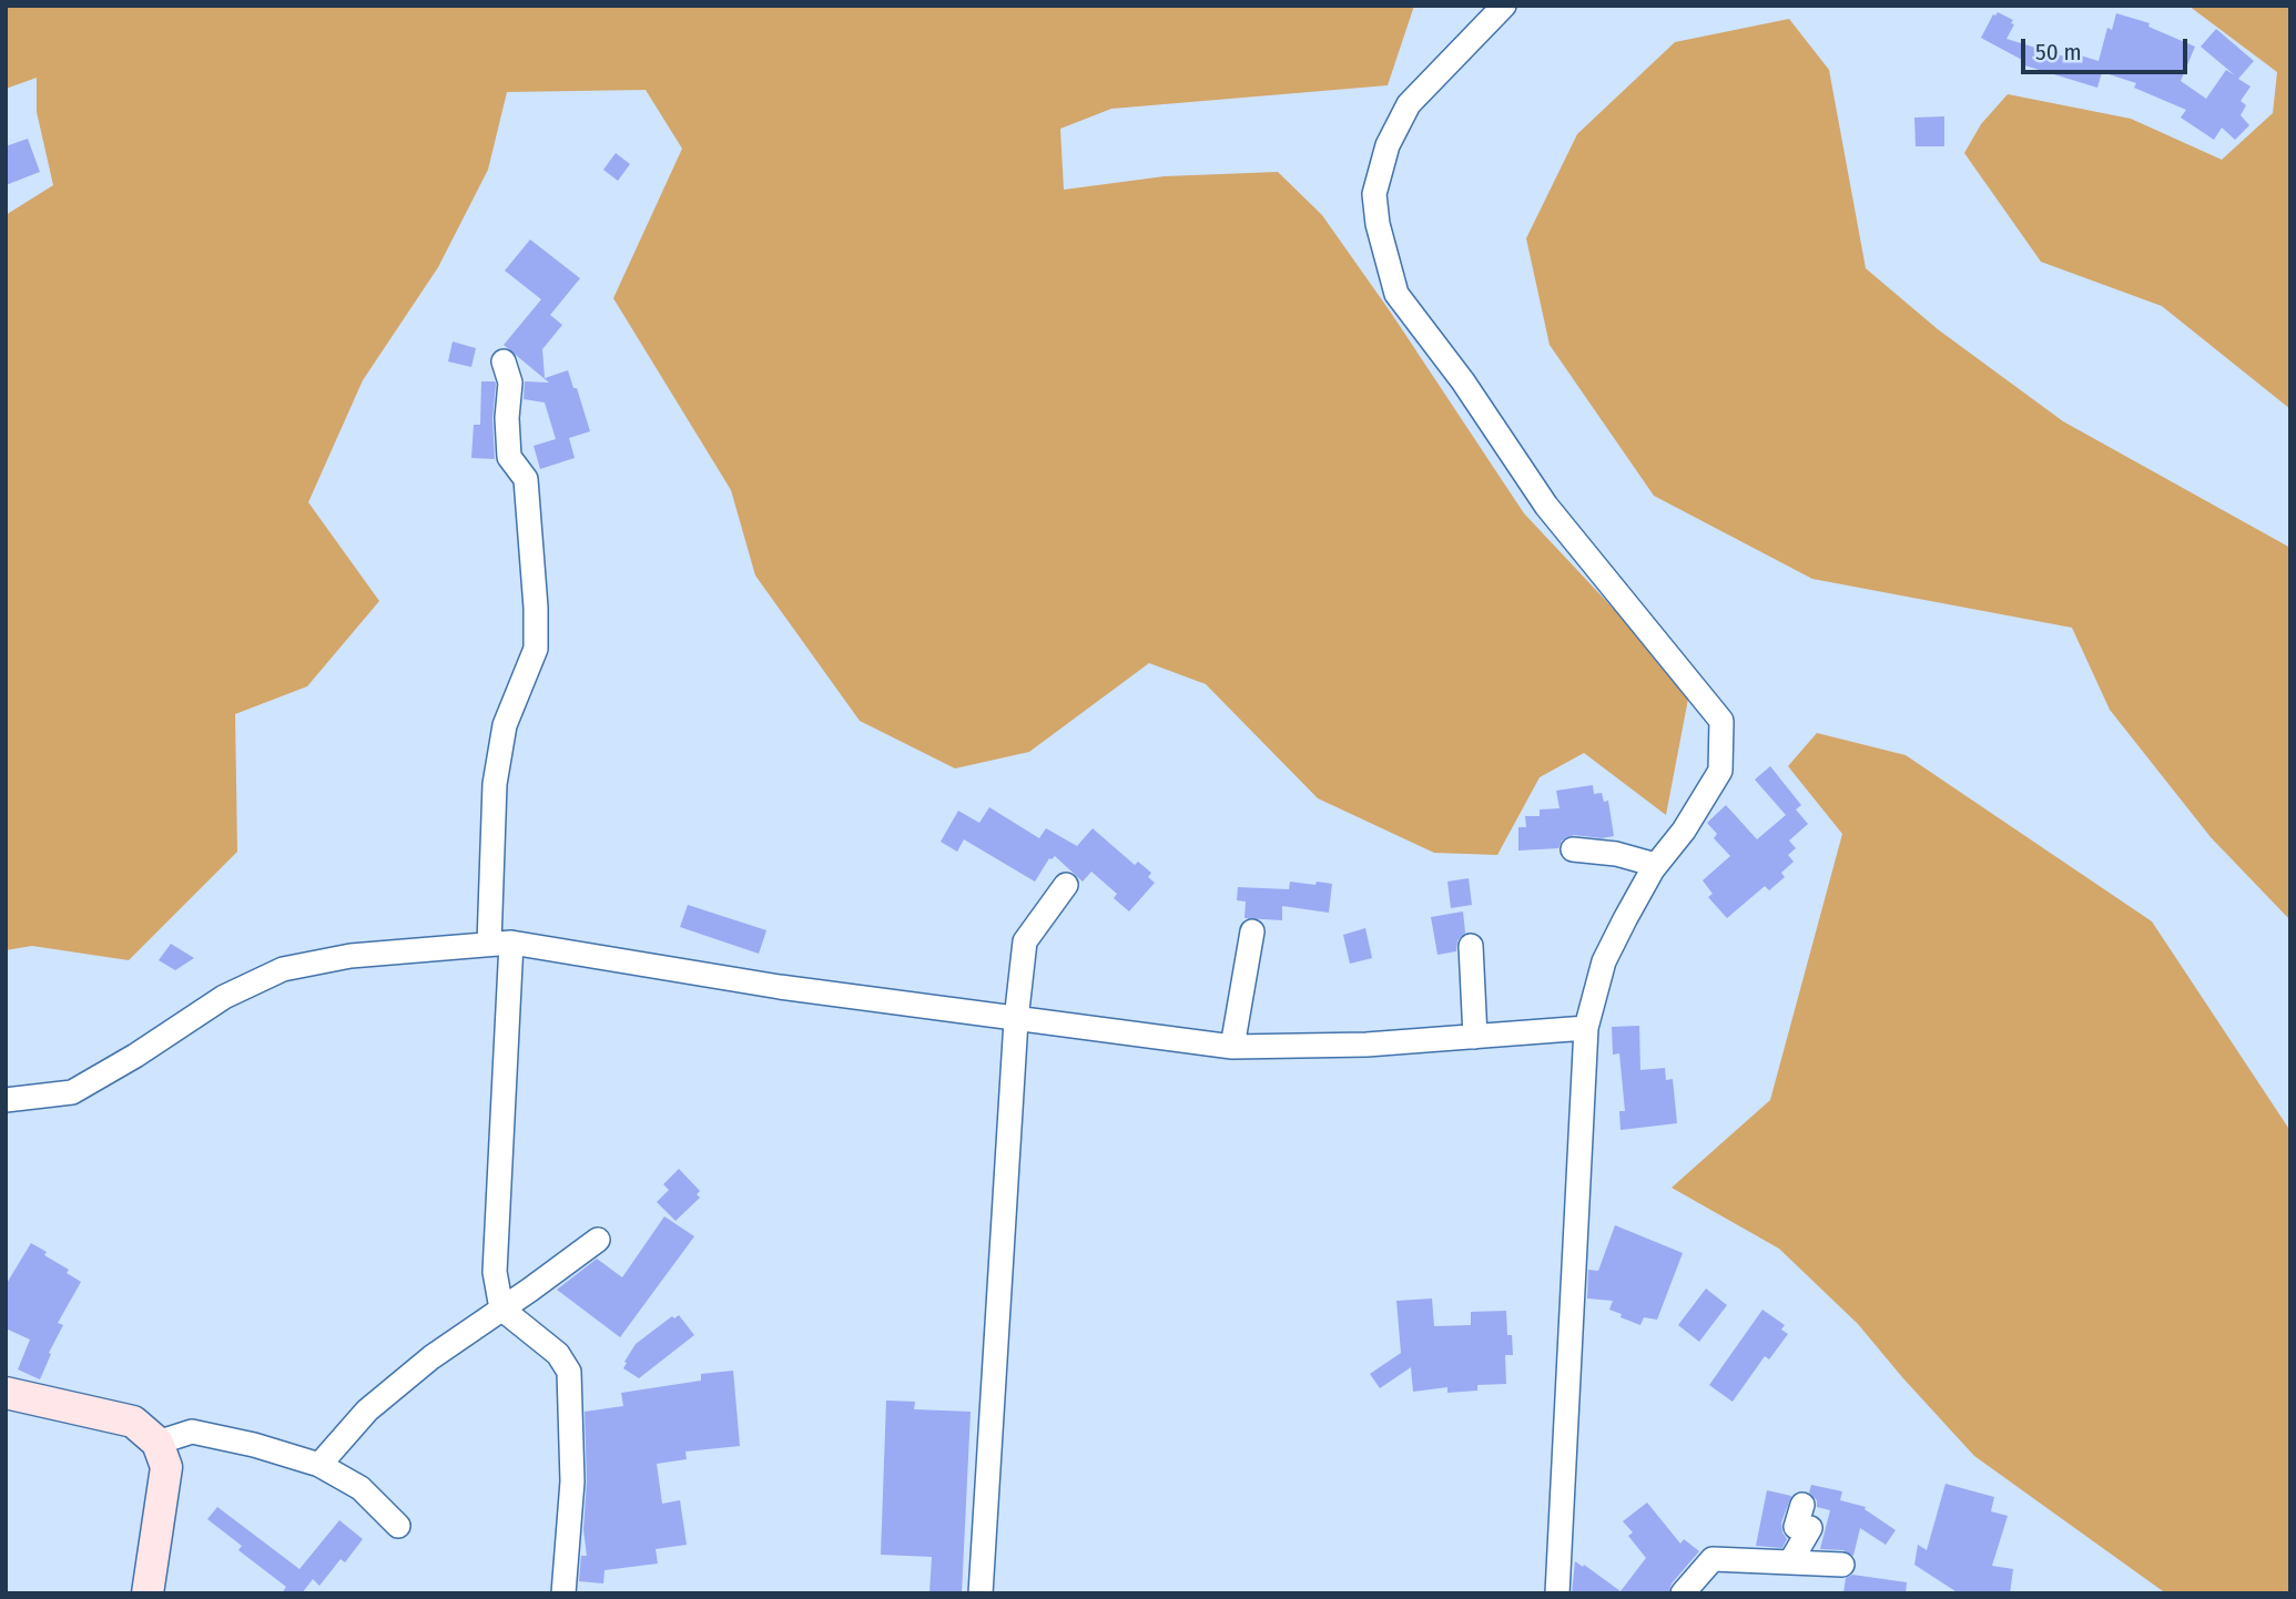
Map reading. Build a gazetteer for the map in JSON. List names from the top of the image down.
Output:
{
  "scale_bar": "50 m"
}
